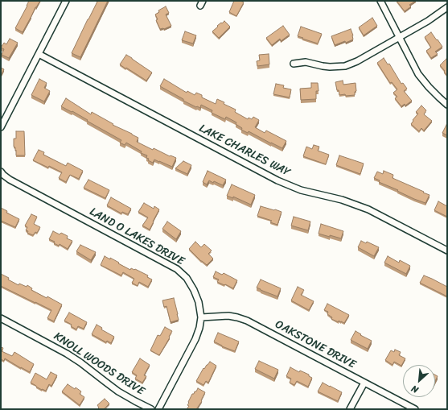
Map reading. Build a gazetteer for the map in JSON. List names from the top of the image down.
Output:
{
  "streets": {
    "street": [
      "LAKE CHARLES WAY",
      "LAND O LAKES DRIVE",
      "OAKSTONE DRIVE",
      "KNOLL WOODS DRIVE"
    ]
  },
  "crossings": [
    ["LAND O LAKES DRIVE", "OAKSTONE DRIVE"]
  ],
  "north": "bottom left"
}
